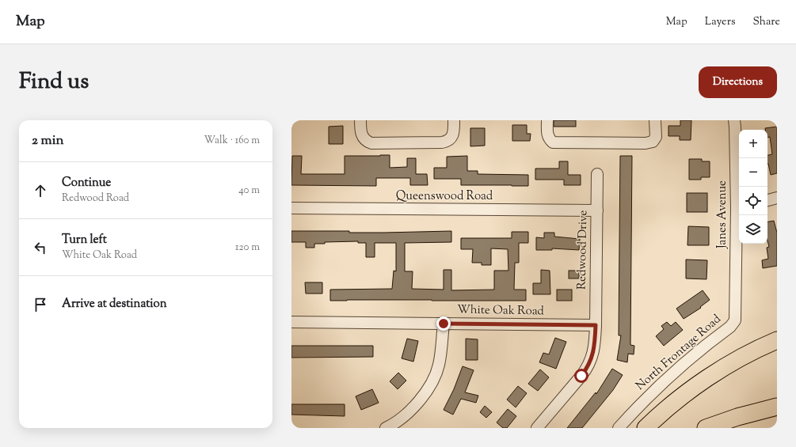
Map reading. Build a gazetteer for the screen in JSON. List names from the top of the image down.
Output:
{
  "streets": {
    "street": [
      "Queenswood Road",
      "Janes Avenue",
      "Redwood Drive",
      "White Oak Road",
      "North Frontage Road"
    ]
  },
  "crossings": [
    ["Queenswood Road", "Redwood Drive"],
    ["Janes Avenue", "North Frontage Road"],
    ["Redwood Drive", "White Oak Road"]
  ],
  "page": {
    "header": "Map",
    "nav": ["Map", "Layers", "Share"],
    "title": "Find us",
    "buttons": "Directions",
    "heading": ["2 min", "Walk · 160 m"],
    "map_buttons": ["+", "−"],
    "list": [
      ["Continue", "Redwood Road", "40 m"],
      ["Turn left", "White Oak Road", "120 m"],
      "Arrive at destination"
    ]
  }
}
